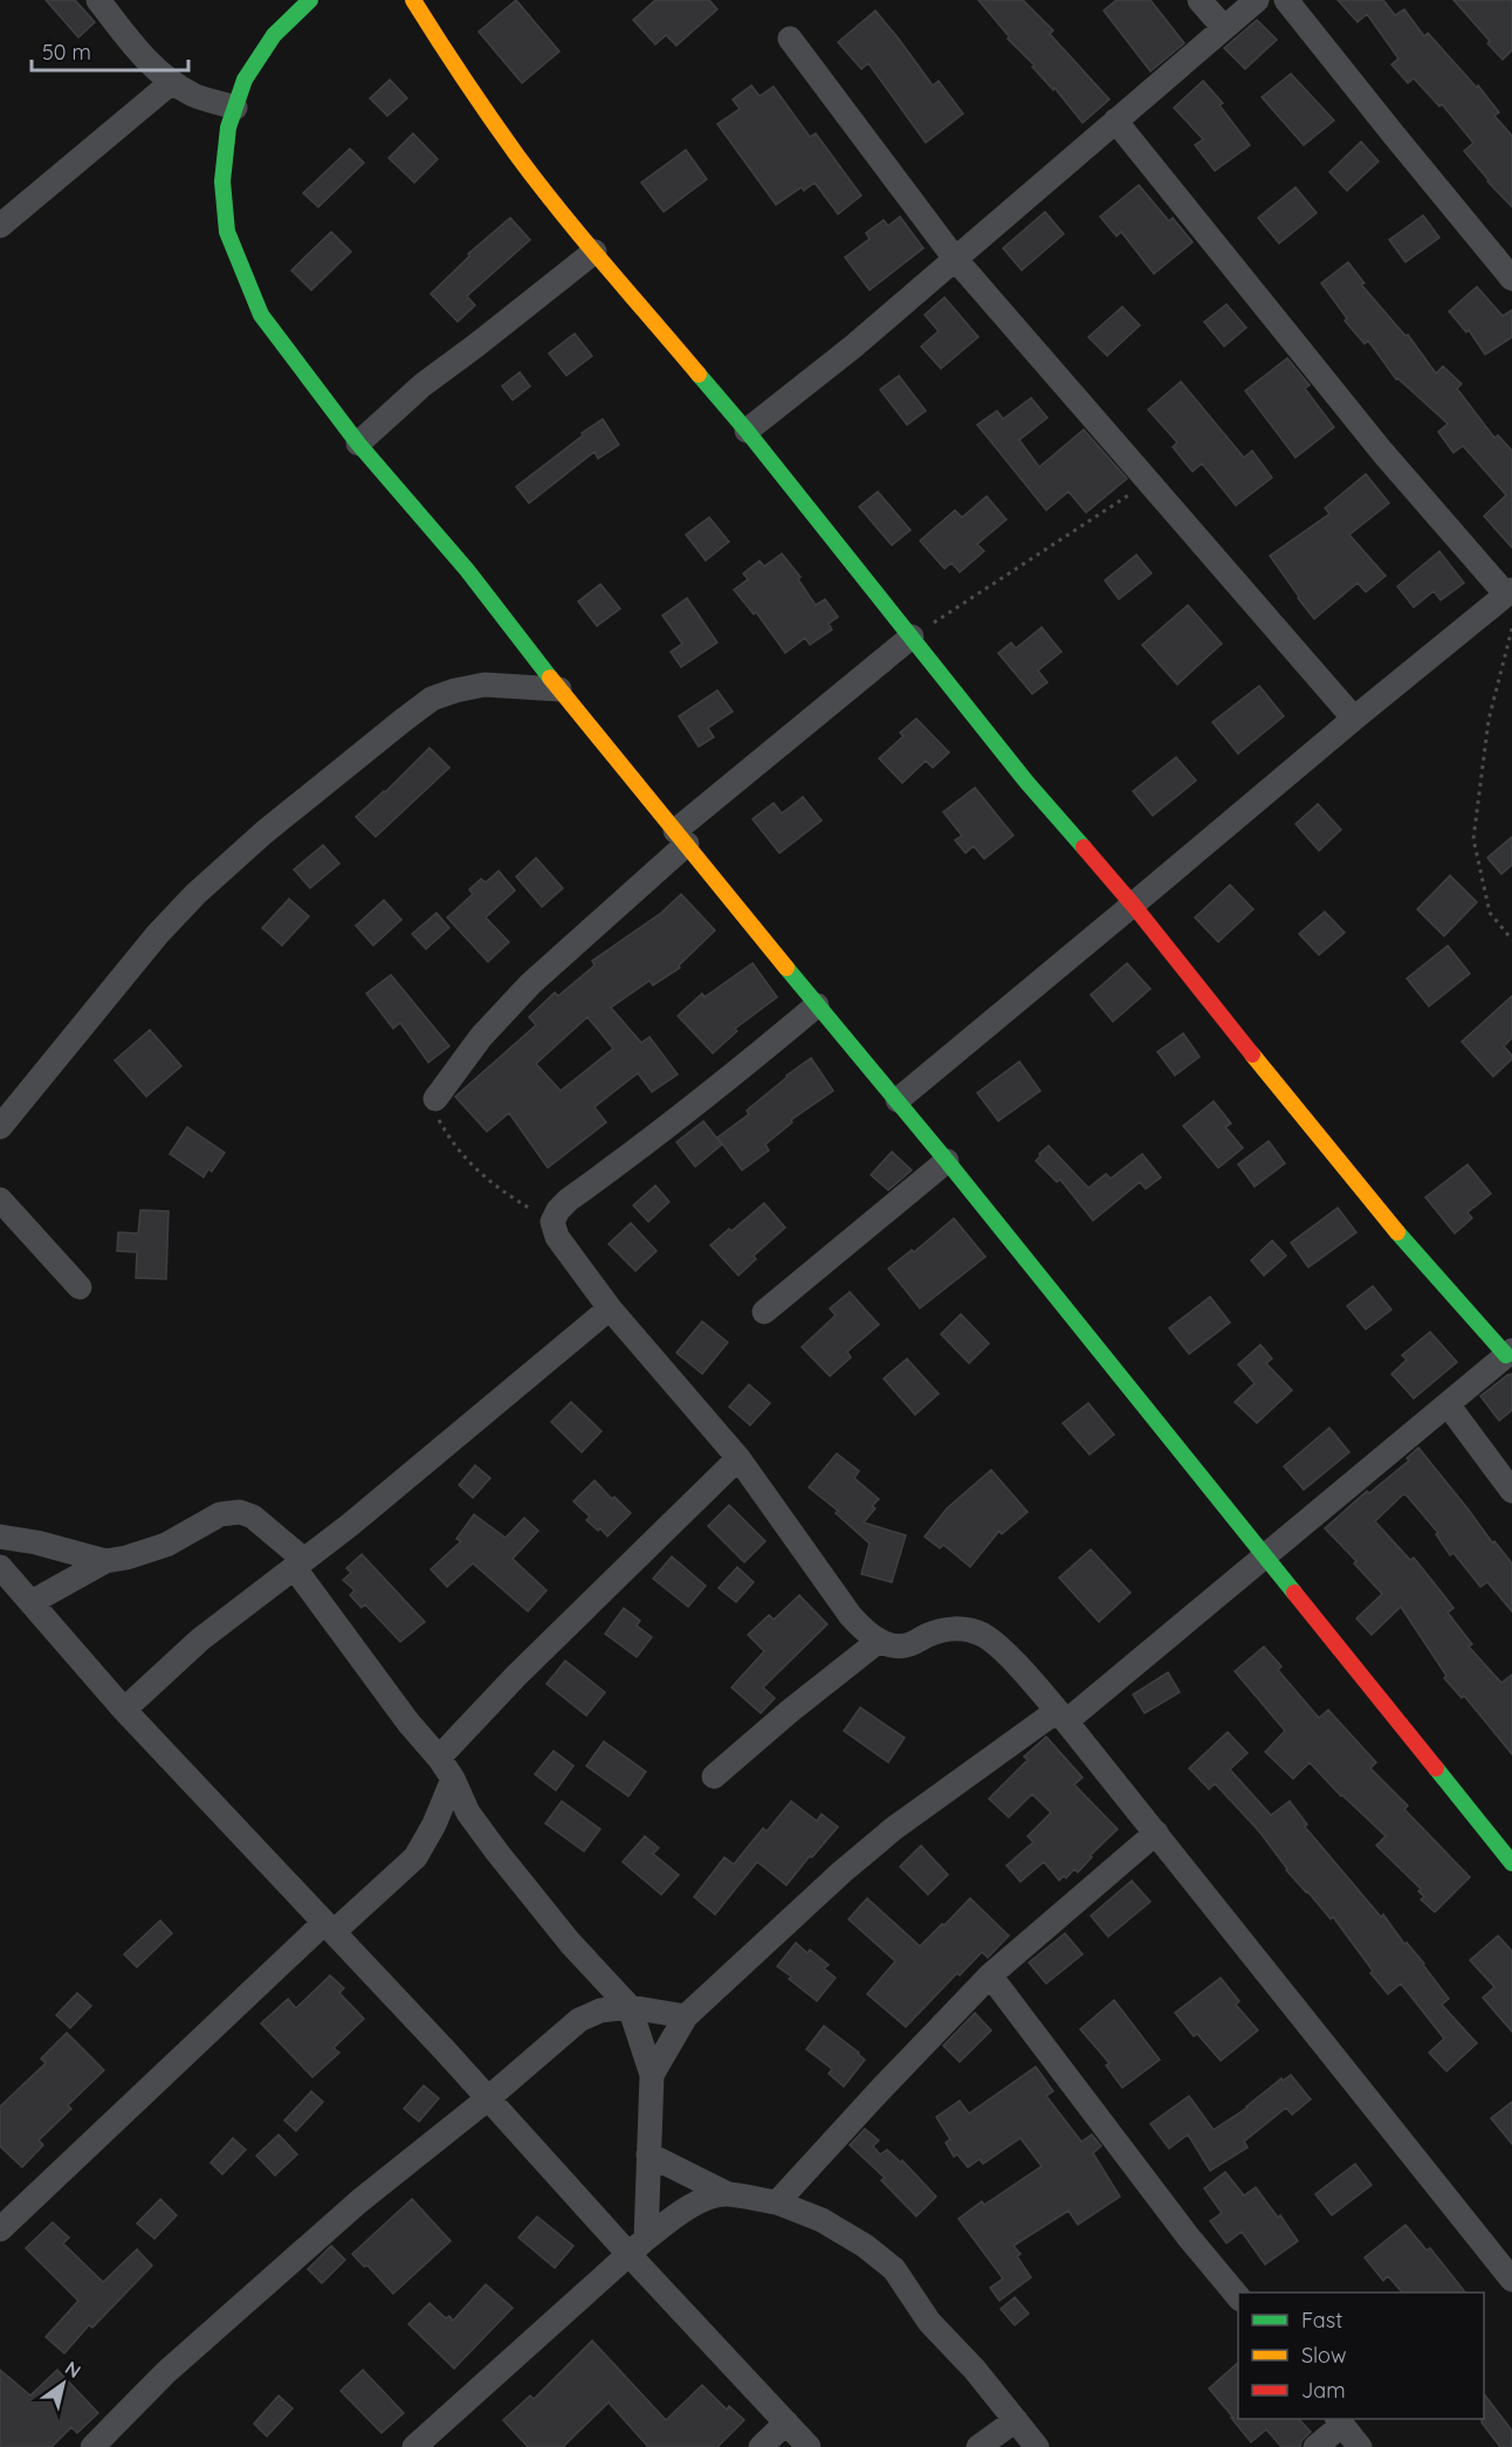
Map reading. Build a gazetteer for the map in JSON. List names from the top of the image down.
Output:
{
  "legend": ["Fast", "Slow", "Jam"],
  "scale_bar": "50 m",
  "north": "top right"
}
